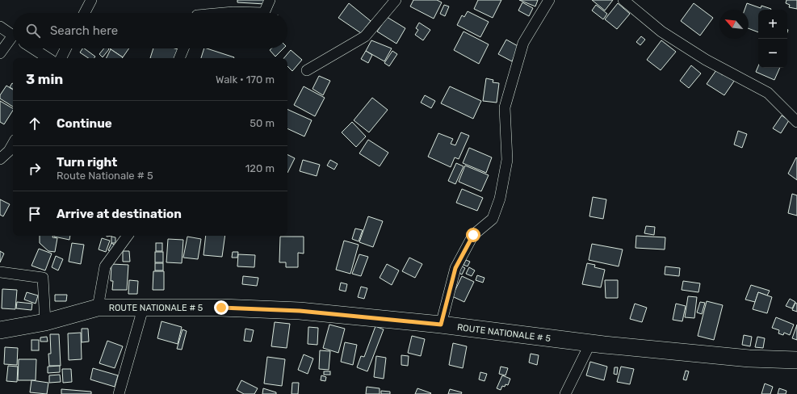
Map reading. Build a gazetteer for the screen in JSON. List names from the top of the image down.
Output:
{
  "streets": {
    "main road": ["ROUTE NATIONALE # 5"]
  },
  "north": "top left",
  "page": {
    "map_buttons": ["+", "−"],
    "search": "Search here",
    "heading": ["3 min", "Walk · 170 m"],
    "list": [
      ["Continue", "50 m"],
      ["Turn right", "Route Nationale # 5", "120 m"],
      "Arrive at destination"
    ]
  }
}
